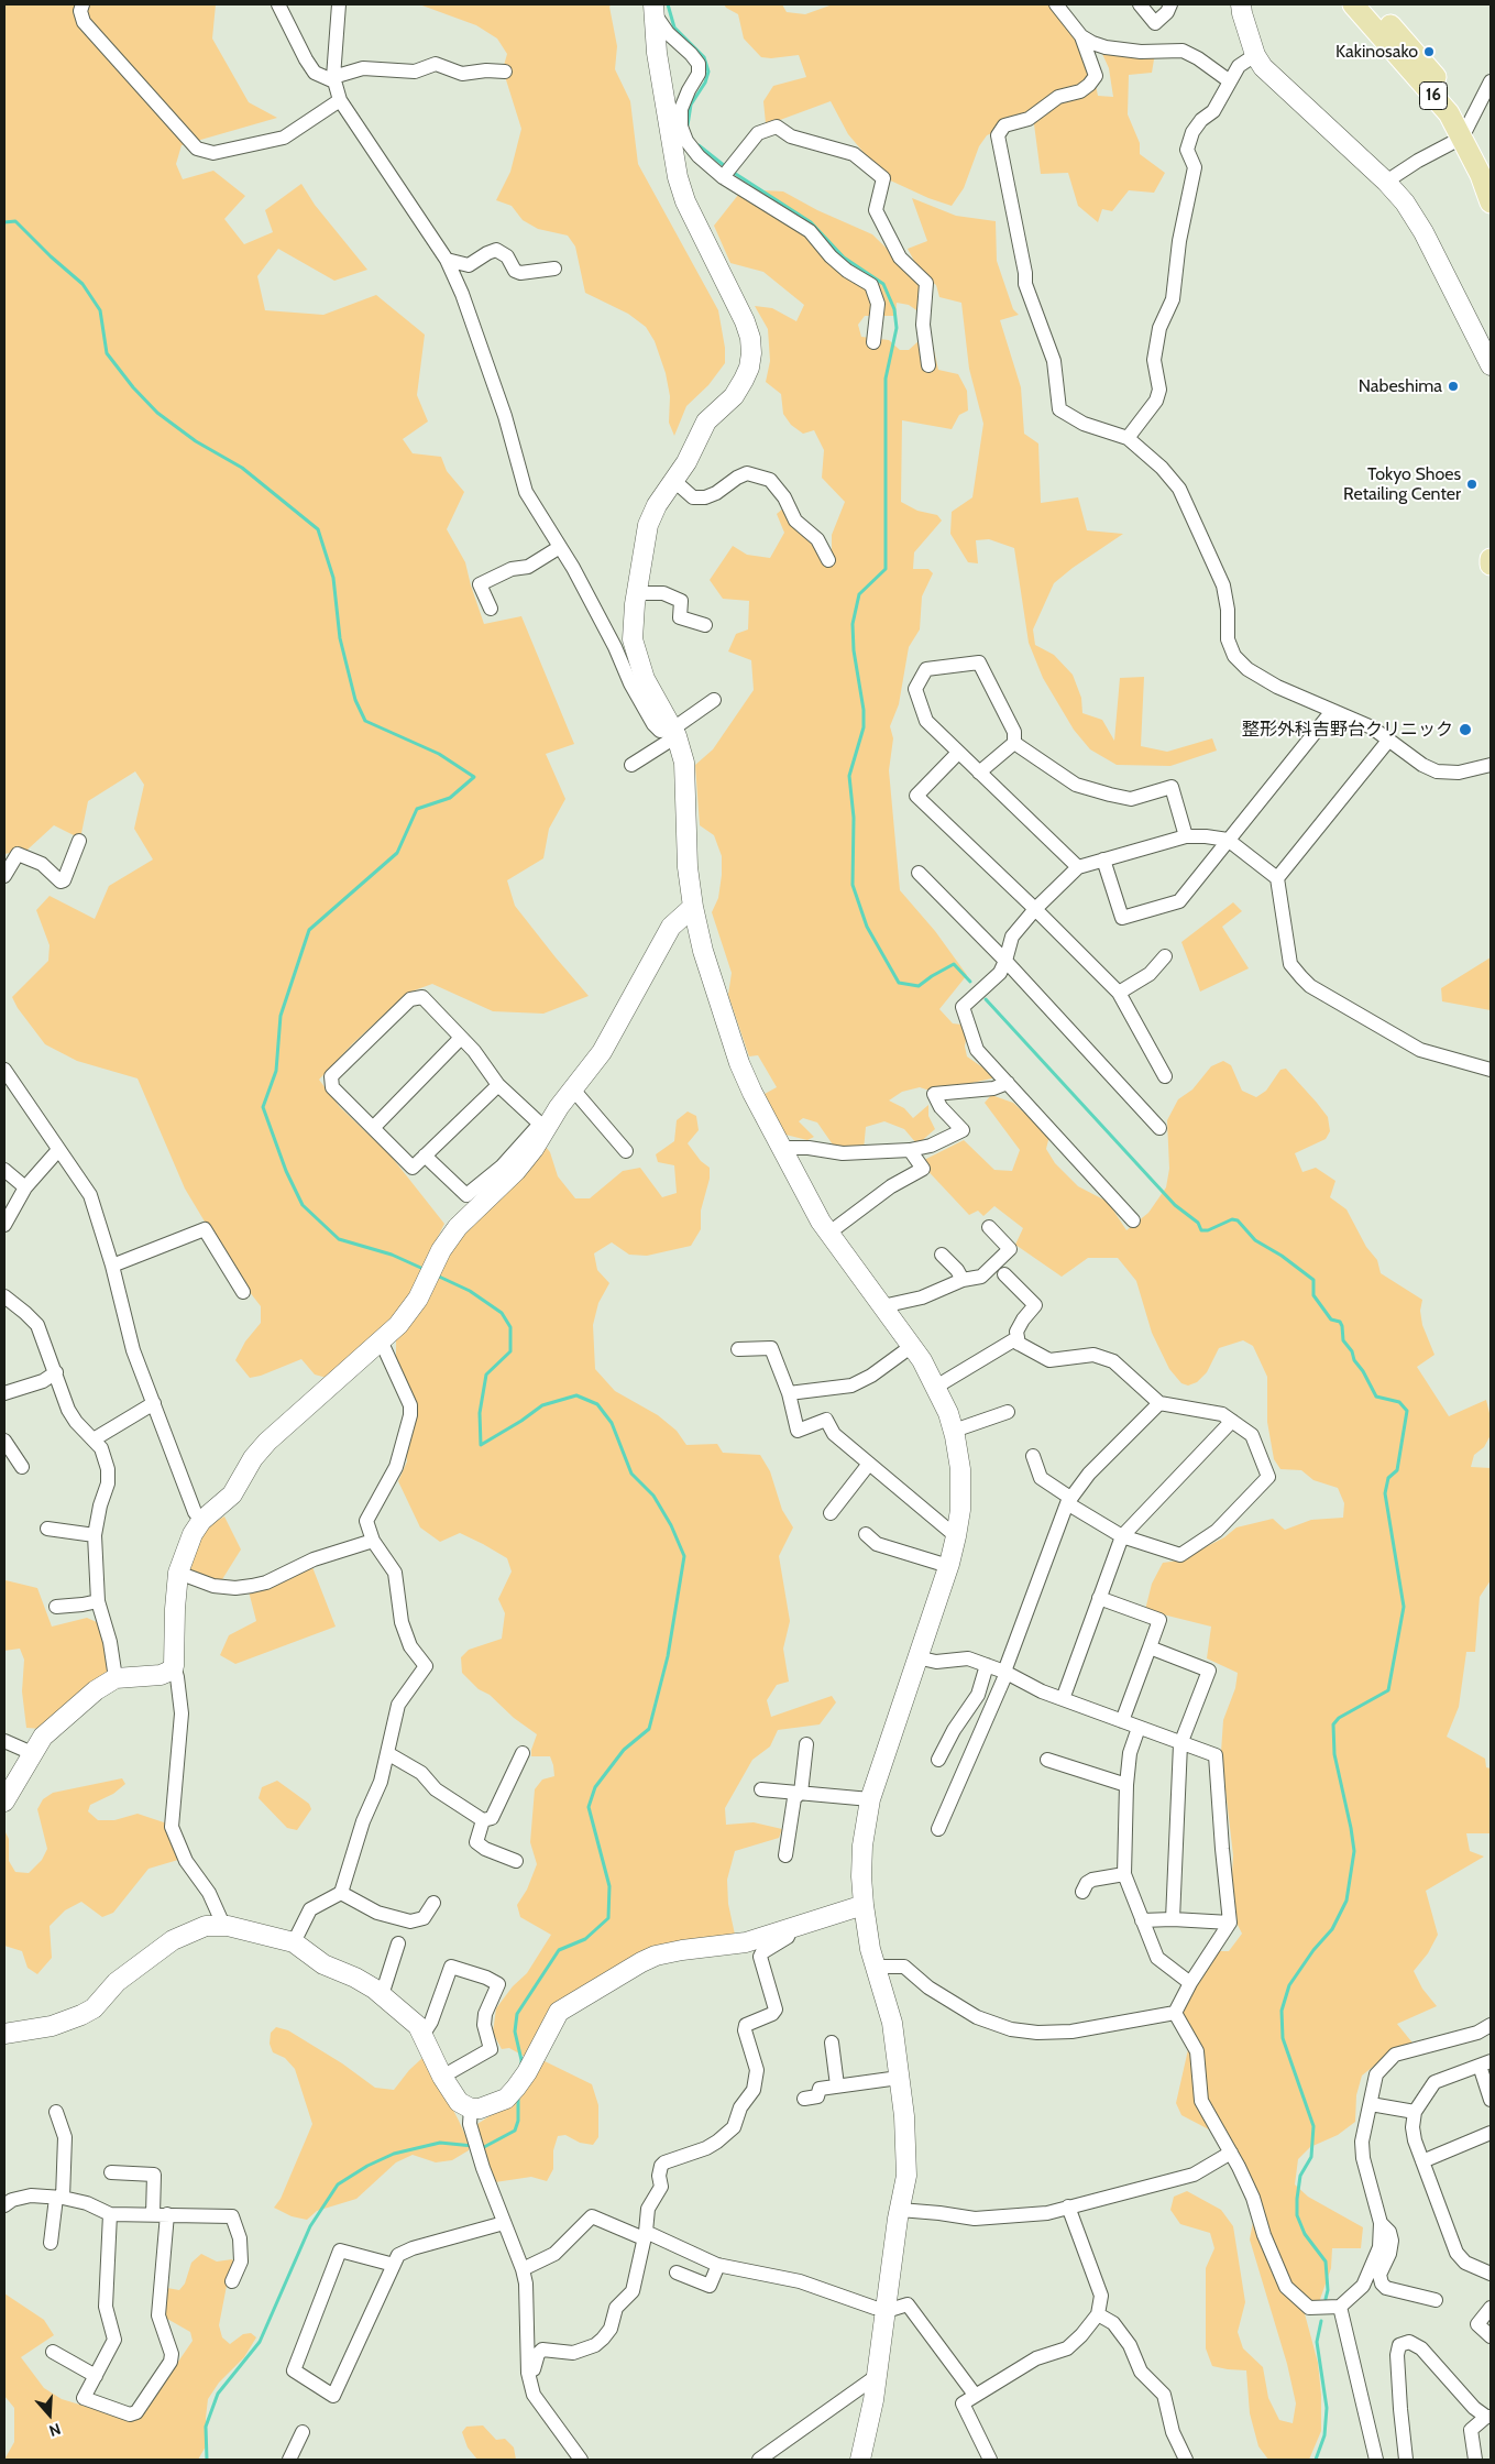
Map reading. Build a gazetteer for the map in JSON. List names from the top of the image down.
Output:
{
  "streets": {
    "main road": ["16"]
  },
  "places": [
    "Kakinosako",
    "Nabeshima",
    "Tokyo Shoes Retailing Center",
    "整形外科吉野台クリニック"
  ],
  "north": "bottom"
}
